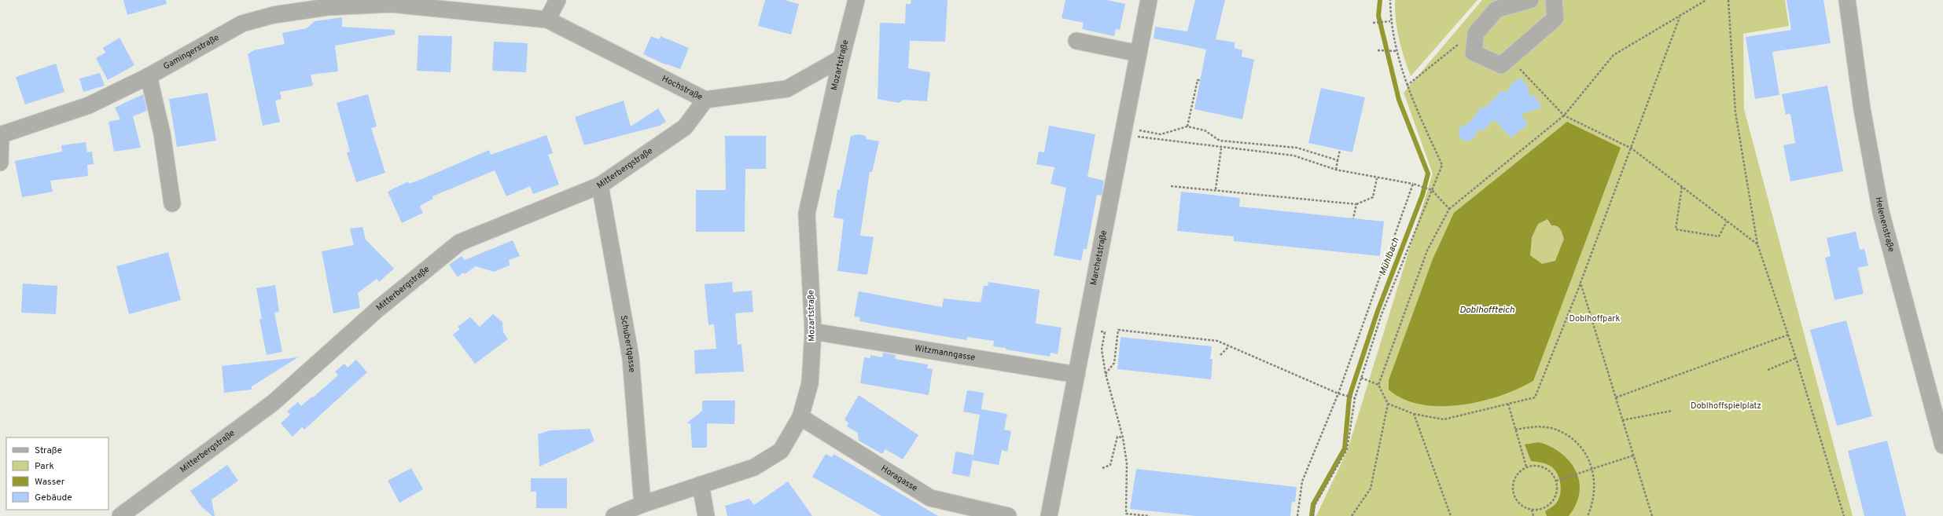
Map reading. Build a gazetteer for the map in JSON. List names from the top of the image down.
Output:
{
  "streets": {
    "street": [
      "Gamingerstraße",
      "Mozartstraße",
      "Hochstraße",
      "Mitterbergstraße",
      "Helenenstraße",
      "Marchetstraße",
      "Schubertgasse",
      "Witzmanngasse",
      "Horagasse"
    ]
  },
  "crossings": [
    ["Gamingerstraße", "Hochstraße"],
    ["Mozartstraße", "Hochstraße"],
    ["Mozartstraße", "Schubertgasse"],
    ["Mozartstraße", "Witzmanngasse"],
    ["Mozartstraße", "Horagasse"],
    ["Hochstraße", "Mitterbergstraße"],
    ["Mitterbergstraße", "Schubertgasse"],
    ["Marchetstraße", "Witzmanngasse"]
  ],
  "water": ["Mühlbach", "Doblhoffteich"],
  "parks": ["Doblhoffpark", "Doblhoffspielplatz"],
  "legend": [
    "Straße",
    "Park",
    "Wasser",
    "Gebäude"
  ]
}
